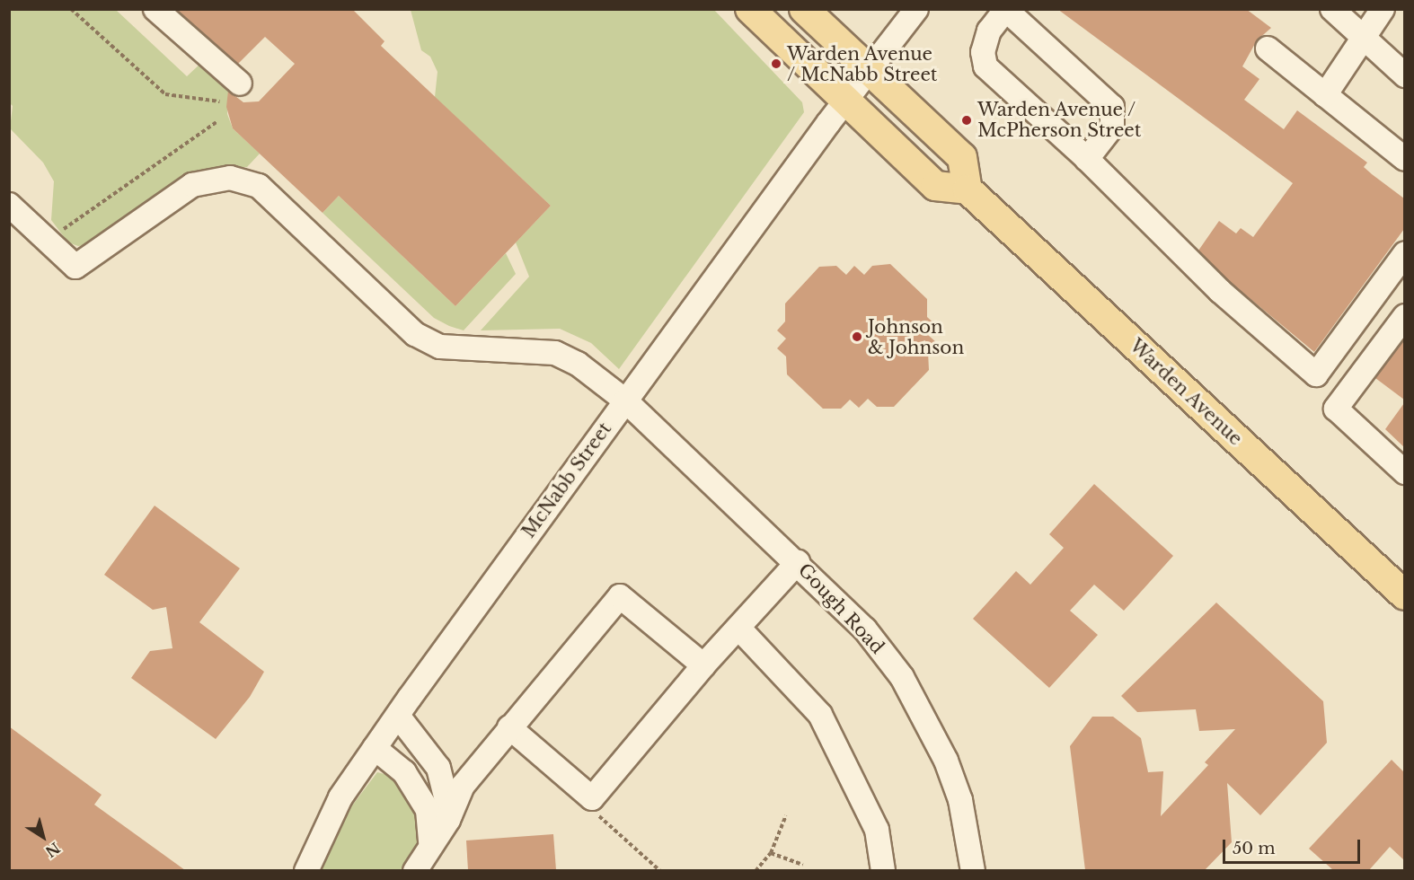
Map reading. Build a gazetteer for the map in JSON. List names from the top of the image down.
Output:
{
  "streets": {
    "main road": ["Warden Avenue"],
    "street": ["McNabb Street", "Gough Road"]
  },
  "crossings": [
    ["McNabb Street", "Gough Road"]
  ],
  "places": ["Warden Avenue / McNabb Street", "Warden Avenue / McPherson Street", "Johnson & Johnson"],
  "scale_bar": "50 m",
  "north": "bottom right"
}
